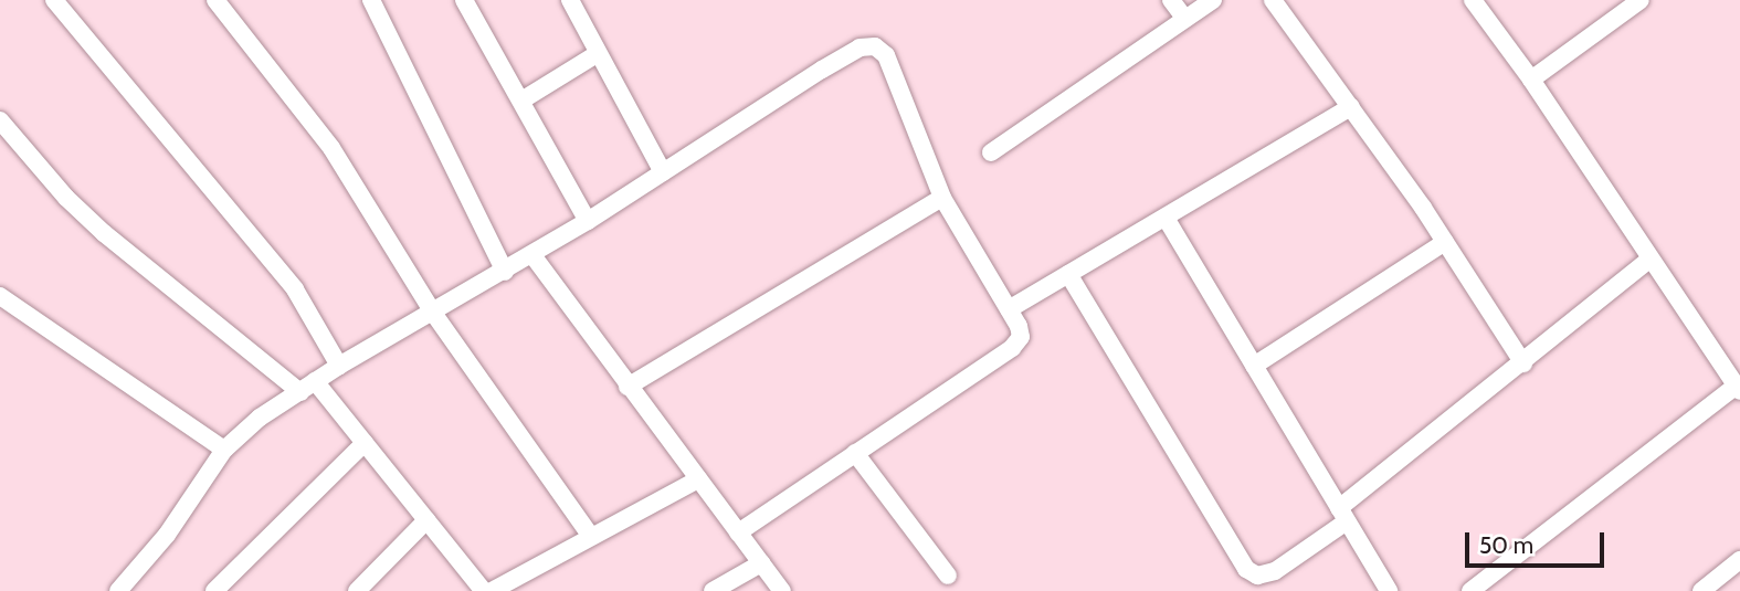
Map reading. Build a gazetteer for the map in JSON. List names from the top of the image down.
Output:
{
  "scale_bar": "50 m"
}
